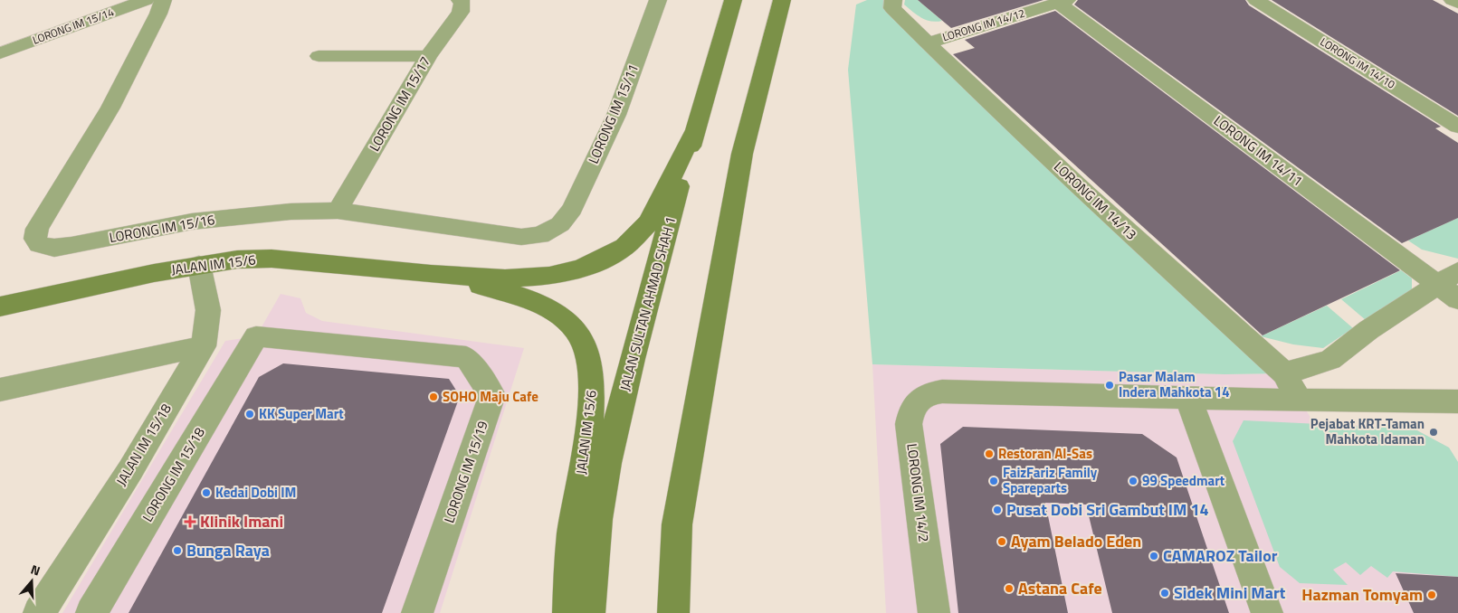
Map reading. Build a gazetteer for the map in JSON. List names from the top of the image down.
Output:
{
  "streets": {
    "main road": ["JALAN IM 15/6", "JALAN SULTAN AHMAD SHAH 1"],
    "street": [
      "LORONG IM 14/12",
      "LORONG IM 15/14",
      "LORONG IM 14/10",
      "LORONG IM 15/17",
      "LORONG IM 15/11",
      "LORONG IM 14/11",
      "LORONG IM 14/13",
      "LORONG IM 15/16",
      "JALAN IM 15/18",
      "LORONG IM 15/19",
      "LORONG IM 15/18",
      "LORONG IM 14/2"
    ]
  },
  "crossings": [
    ["LORONG IM 14/12", "LORONG IM 14/11"],
    ["LORONG IM 14/12", "LORONG IM 14/13"],
    ["LORONG IM 15/17", "LORONG IM 15/16"],
    ["LORONG IM 15/11", "LORONG IM 15/16"],
    ["LORONG IM 14/13", "LORONG IM 14/2"],
    ["JALAN IM 15/6", "JALAN SULTAN AHMAD SHAH 1"],
    ["JALAN IM 15/6", "JALAN IM 15/18"],
    ["LORONG IM 15/19", "LORONG IM 15/18"]
  ],
  "places": {
    "other": [
      "Pasar Malam Indera Mahkota 14",
      "SOHO Maju Cafe",
      "KK Super Mart",
      "Pejabat KRT-Taman Mahkota Idaman",
      "Restoran Al-Sas",
      "FaizFariz Family Spareparts",
      "99 Speedmart",
      "Kedai Dobi IM",
      "Pusat Dobi Sri Gambut IM 14",
      "Ayam Belado Eden",
      "Bunga Raya",
      "CAMAROZ Tailor",
      "Astana Cafe",
      "Sidek Mini Mart",
      "Hazman Tomyam"
    ],
    "health": ["Klinik Imani"]
  },
  "north": "top"
}
